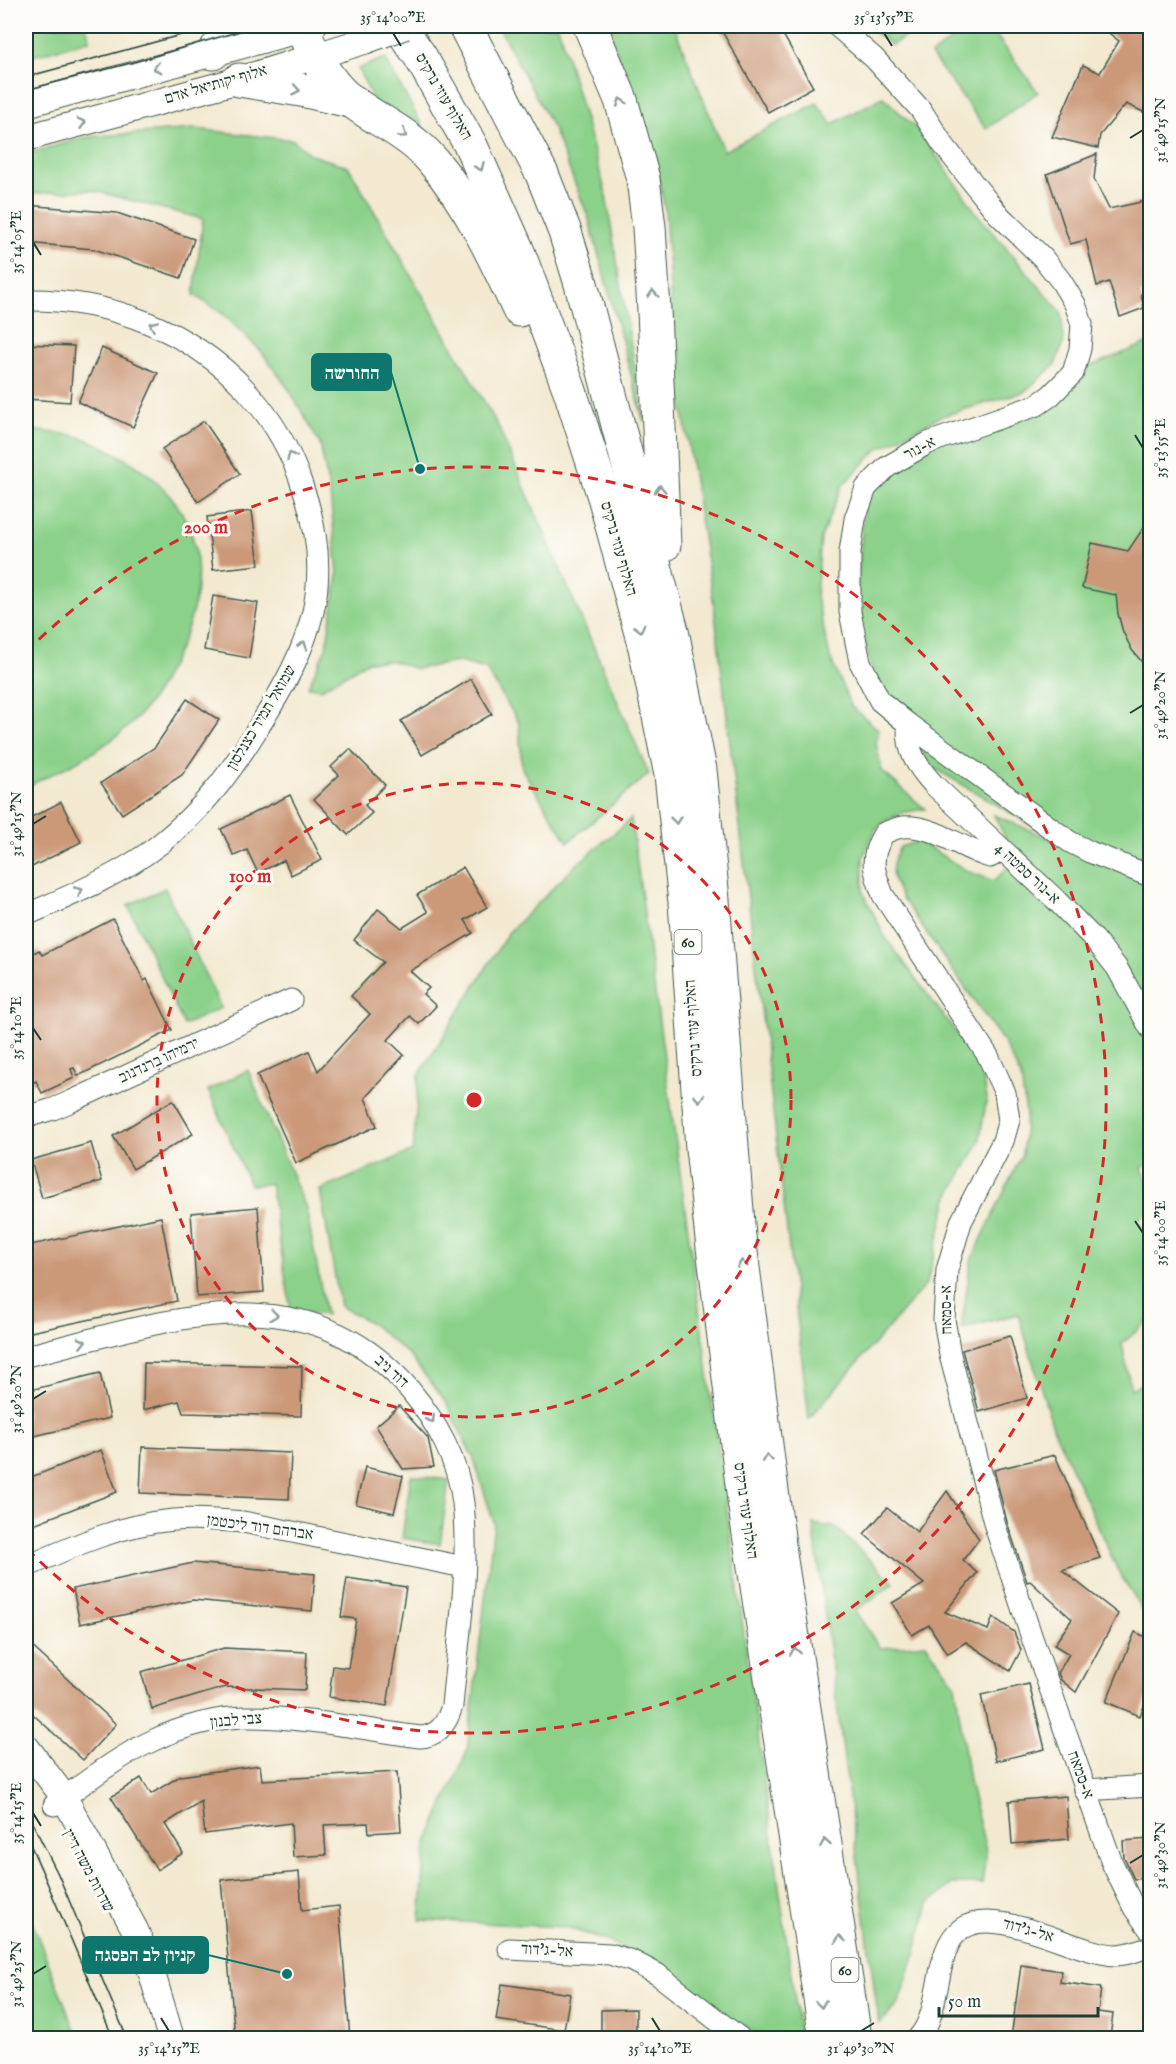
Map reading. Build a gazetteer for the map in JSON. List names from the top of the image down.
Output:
{
  "streets": {
    "highway": ["האלוף עוזי נרקיס", "60"],
    "street": [
      "אלוף יקותיאל אדם",
      "א-נור",
      "שמואל תמיר כצנלסון",
      "א-נור סמטה 4",
      "ירמיהו ברנדנוב",
      "א-סמאח",
      "דוד ניב",
      "אברהם דוד ליכטמן",
      "צבי לבנון",
      "שדרות משה דיין",
      "אל-ג'דוד"
    ]
  },
  "crossings": [
    ["א-נור", "א-נור סמטה 4"],
    ["א-נור סמטה 4", "א-סמאח"],
    ["א-סמאח", "אל-ג'דוד"],
    ["דוד ניב", "אברהם דוד ליכטמן"],
    ["דוד ניב", "צבי לבנון"],
    ["צבי לבנון", "שדרות משה דיין"]
  ],
  "one_way": ["דוד ניב"],
  "places": ["החורשה", "קניון לב הפסגה"],
  "scale_bar": "50 m",
  "coordinates": [
    "35°14'00\"E",
    "35°13'55\"E",
    "31°49'15\"N",
    "35°14'05\"E",
    "31°49'20\"N",
    "35°14'10\"E",
    "35°14'15\"E",
    "31°49'30\"N",
    "31°49'25\"N"
  ],
  "rings": ["200 m", "100 m"]
}
